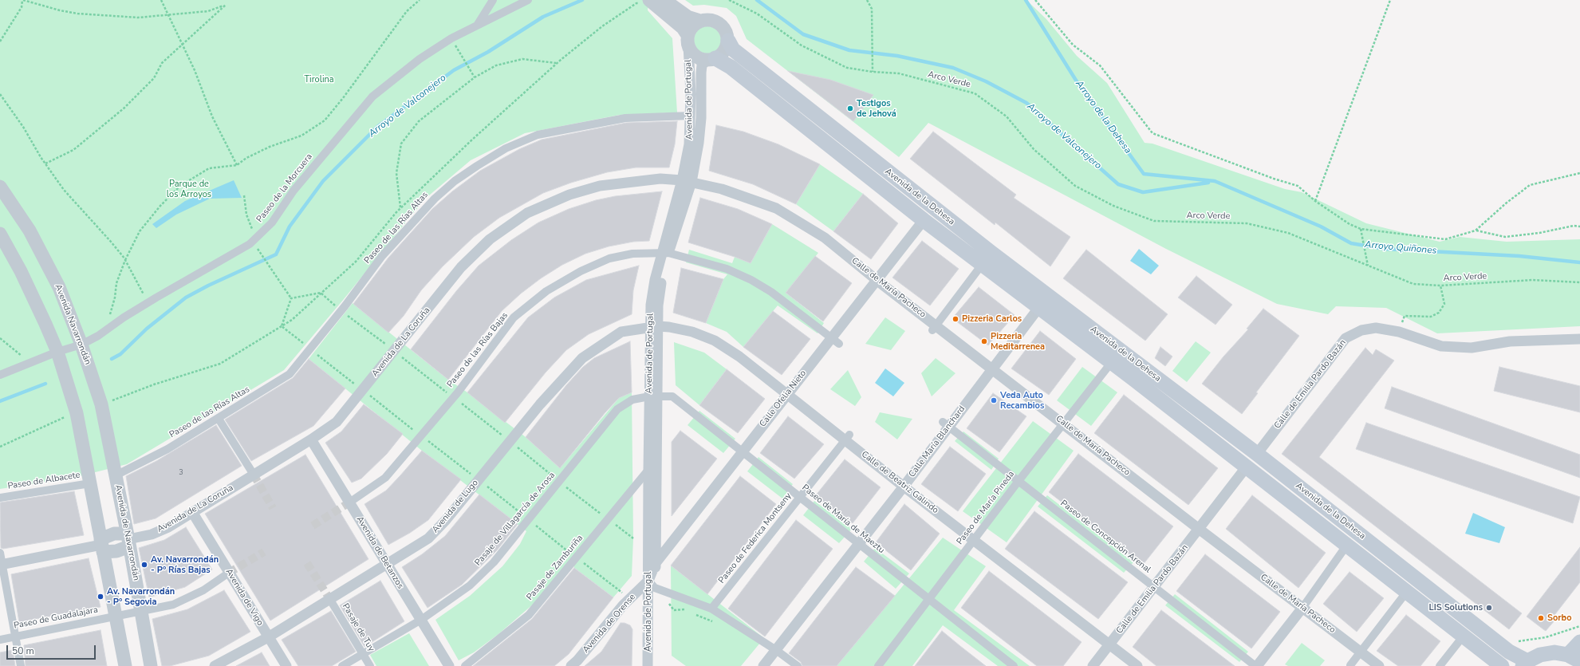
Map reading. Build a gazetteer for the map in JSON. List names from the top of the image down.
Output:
{
  "streets": {
    "main road": ["Avenida de la Dehesa"],
    "street": [
      "Avenida de Portugal",
      "Paseo de la Morcuera",
      "Paseo de las Rías Altas",
      "Calle de María Pacheco",
      "Avenida Navarrondán",
      "Avenida de La Coruña",
      "Paseo de las Rías Bajas",
      "Calle de Emilia Pardo Bazán",
      "Calle Ofelia Nieto",
      "Calle María Blanchard",
      "Paseo de Albacete",
      "Calle de Beatriz Galindo",
      "Avenida de Lugo",
      "Paseo de María Pineda",
      "Pasaje de Villagarcía de Arosa",
      "Paseo de María de Maeztu",
      "Avenida de Navarrondán",
      "Paseo de Concepción Arenal",
      "Paseo de Federica Montseny",
      "Avenida de Betanzos",
      "Pasaje de Zamburiña",
      "Avenida de Vigo",
      "Paseo de Guadalajara",
      "Avenida de Orense",
      "Pasaje de Tuy"
    ],
    "path": ["Arco Verde"]
  },
  "crossings": [
    ["Avenida de Portugal", "Avenida de la Dehesa"],
    ["Avenida de Portugal", "Paseo de las Rías Altas"],
    ["Avenida de Portugal", "Calle de María Pacheco"],
    ["Avenida de Portugal", "Avenida de La Coruña"],
    ["Avenida de Portugal", "Paseo de las Rías Bajas"],
    ["Avenida de Portugal", "Calle Ofelia Nieto"],
    ["Avenida de Portugal", "Calle de Beatriz Galindo"],
    ["Avenida de Portugal", "Avenida de Lugo"],
    ["Avenida de Portugal", "Pasaje de Villagarcía de Arosa"],
    ["Avenida de Portugal", "Paseo de María de Maeztu"],
    ["Avenida de Portugal", "Pasaje de Zamburiña"],
    ["Avenida de Portugal", "Avenida de Orense"],
    ["Paseo de la Morcuera", "Avenida Navarrondán"],
    ["Avenida de la Dehesa", "Calle de Emilia Pardo Bazán"],
    ["Avenida de la Dehesa", "Calle Ofelia Nieto"],
    ["Avenida de la Dehesa", "Calle María Blanchard"],
    ["Avenida de la Dehesa", "Paseo de María Pineda"],
    ["Paseo de las Rías Altas", "Avenida Navarrondán"],
    ["Paseo de las Rías Altas", "Avenida de Navarrondán"],
    ["Calle de María Pacheco", "Avenida de La Coruña"],
    ["Calle de María Pacheco", "Calle de Emilia Pardo Bazán"],
    ["Calle de María Pacheco", "Calle Ofelia Nieto"],
    ["Calle de María Pacheco", "Calle María Blanchard"],
    ["Calle de María Pacheco", "Paseo de María Pineda"],
    ["Avenida Navarrondán", "Avenida de Navarrondán"],
    ["Avenida de La Coruña", "Avenida de Navarrondán"],
    ["Avenida de La Coruña", "Avenida de Betanzos"],
    ["Avenida de La Coruña", "Avenida de Vigo"],
    ["Paseo de las Rías Bajas", "Calle Ofelia Nieto"],
    ["Paseo de las Rías Bajas", "Avenida de Betanzos"],
    ["Calle de Emilia Pardo Bazán", "Calle de Beatriz Galindo"],
    ["Calle de Emilia Pardo Bazán", "Paseo de Concepción Arenal"],
    ["Calle Ofelia Nieto", "Calle de Beatriz Galindo"],
    ["Calle Ofelia Nieto", "Paseo de María de Maeztu"],
    ["Calle Ofelia Nieto", "Avenida de Orense"],
    ["Calle María Blanchard", "Calle de Beatriz Galindo"],
    ["Calle María Blanchard", "Paseo de María de Maeztu"],
    ["Calle María Blanchard", "Paseo de Concepción Arenal"],
    ["Calle de Beatriz Galindo", "Avenida de Lugo"],
    ["Calle de Beatriz Galindo", "Paseo de María Pineda"],
    ["Calle de Beatriz Galindo", "Paseo de Federica Montseny"],
    ["Avenida de Lugo", "Avenida de Betanzos"],
    ["Avenida de Lugo", "Avenida de Vigo"],
    ["Avenida de Lugo", "Pasaje de Tuy"],
    ["Paseo de María Pineda", "Paseo de María de Maeztu"],
    ["Paseo de María Pineda", "Paseo de Concepción Arenal"],
    ["Pasaje de Villagarcía de Arosa", "Paseo de María de Maeztu"],
    ["Pasaje de Villagarcía de Arosa", "Avenida de Betanzos"],
    ["Pasaje de Villagarcía de Arosa", "Pasaje de Tuy"],
    ["Paseo de María de Maeztu", "Paseo de Federica Montseny"]
  ],
  "water": ["Arroyo de Valconejero", "Arroyo de la Dehesa", "Arroyo Quiñones"],
  "parks": ["Tirolina", "Parque de los Arroyos"],
  "places": [
    "Testigos de Jehová",
    "Pizzeria Carlos",
    "Pizzeria Meditarrenea",
    "Veda Auto Recambios",
    "Av. Navarrondán - Pº Rías Bajas",
    "Av. Navarrondán - Pº Segovia",
    "LIS Solutions",
    "Sorbo"
  ],
  "house_numbers": ["3"],
  "scale_bar": "50 m"
}
